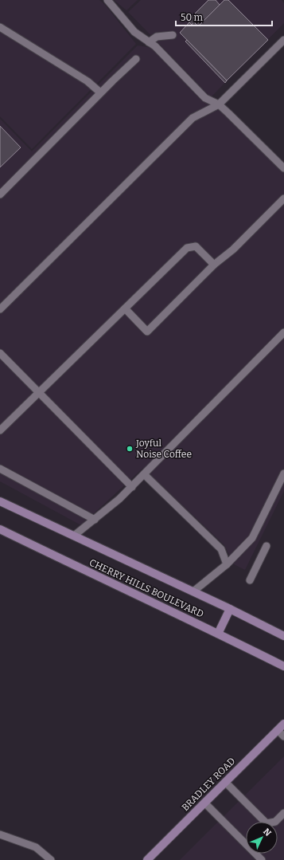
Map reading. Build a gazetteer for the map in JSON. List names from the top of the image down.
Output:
{
  "streets": {
    "street": ["CHERRY HILLS BOULEVARD", "BRADLEY ROAD"]
  },
  "places": ["Joyful Noise Coffee"],
  "scale_bar": "50 m",
  "north": "top right"
}
